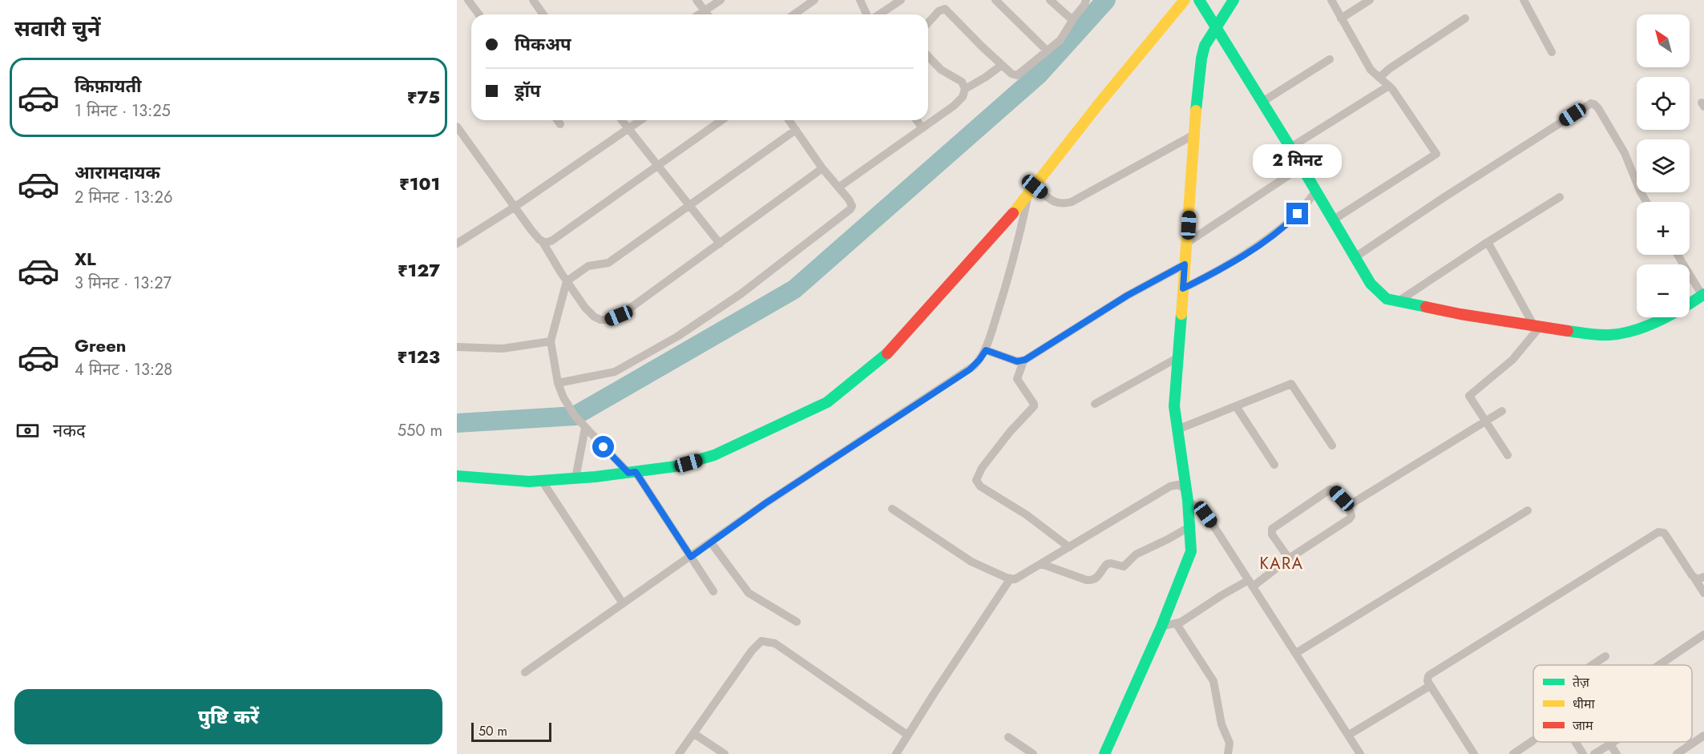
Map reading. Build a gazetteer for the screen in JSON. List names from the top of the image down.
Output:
{
  "districts": ["KARA"],
  "legend": ["तेज़", "धीमा", "जाम"],
  "scale_bar": "50 m",
  "north": "top left",
  "page": {
    "heading": "सवारी चुनें",
    "map_buttons": ["+", "−"],
    "banner": ["पिकअप", "ड्रॉप"],
    "list": [
      {
        "name": "किफ़ायती",
        "note": "1 मिनट · 13:25",
        "value": "₹75"
      },
      {
        "name": "आरामदायक",
        "note": "2 मिनट · 13:26",
        "value": "₹101"
      },
      {
        "name": "XL",
        "note": "3 मिनट · 13:27",
        "value": "₹127"
      },
      {
        "name": "Green",
        "note": "4 मिनट · 13:28",
        "value": "₹123"
      }
    ],
    "bubble": "2 मिनट",
    "pay": ["नकद", "550 m"],
    "buttons": "पुष्टि करें",
    "scale": "50 m"
  }
}
